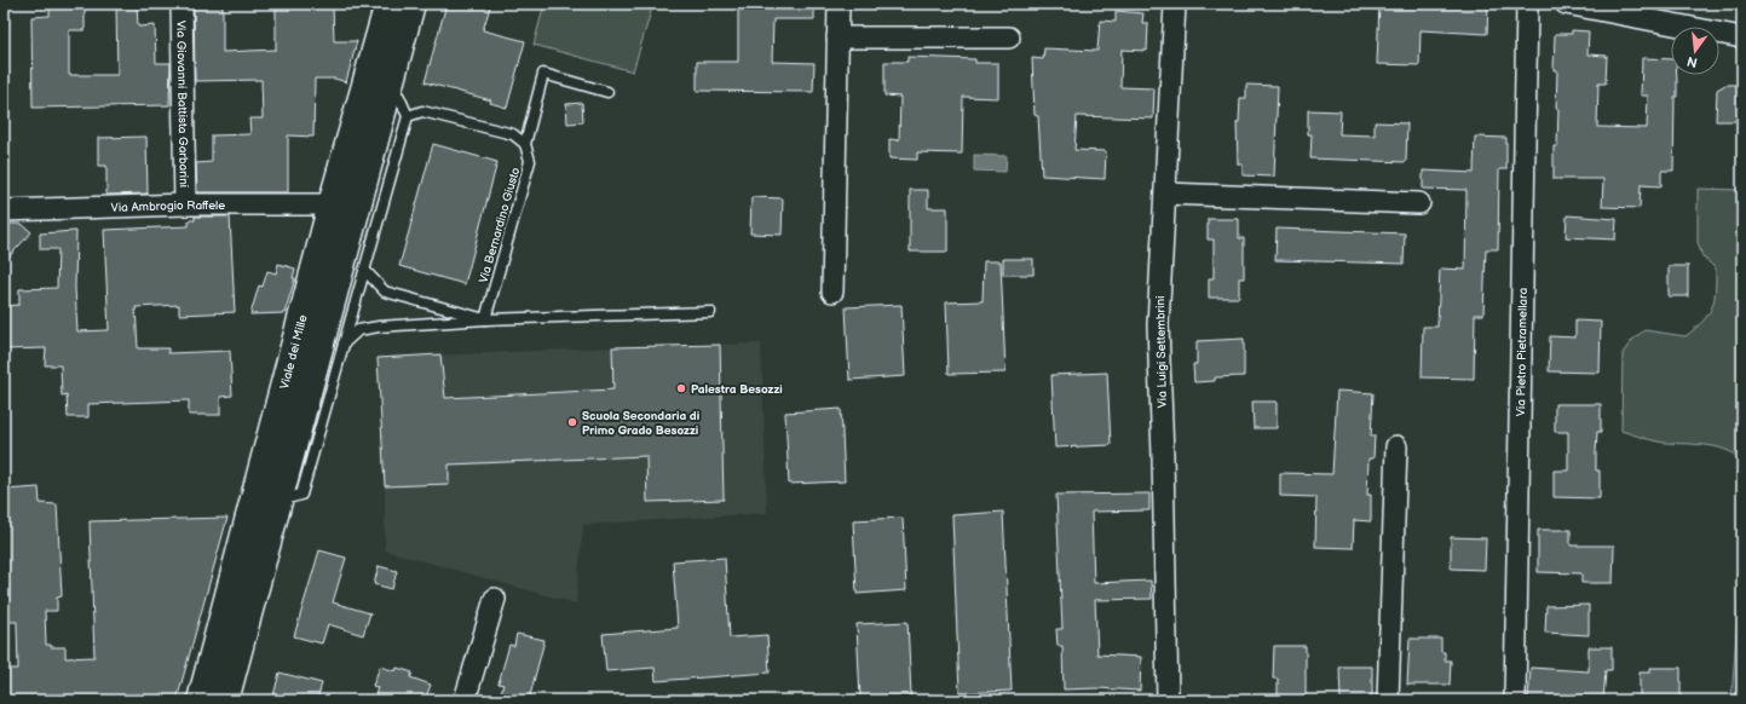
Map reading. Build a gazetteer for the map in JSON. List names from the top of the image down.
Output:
{
  "streets": {
    "main road": ["Viale dei Mille"],
    "street": [
      "Via Giovanni Battista Garbarini",
      "Via Ambrogio Raffele",
      "Via Luigi Settembrini",
      "Via Pietro Pietramellara"
    ],
    "lane": ["Via Bernardino Giusto"]
  },
  "crossings": [
    ["Via Giovanni Battista Garbarini", "Via Ambrogio Raffele"],
    ["Via Ambrogio Raffele", "Viale dei Mille"]
  ],
  "places": ["Palestra Besozzi", "Scuola Secondaria di Primo Grado Besozzi"],
  "north": "bottom"
}
